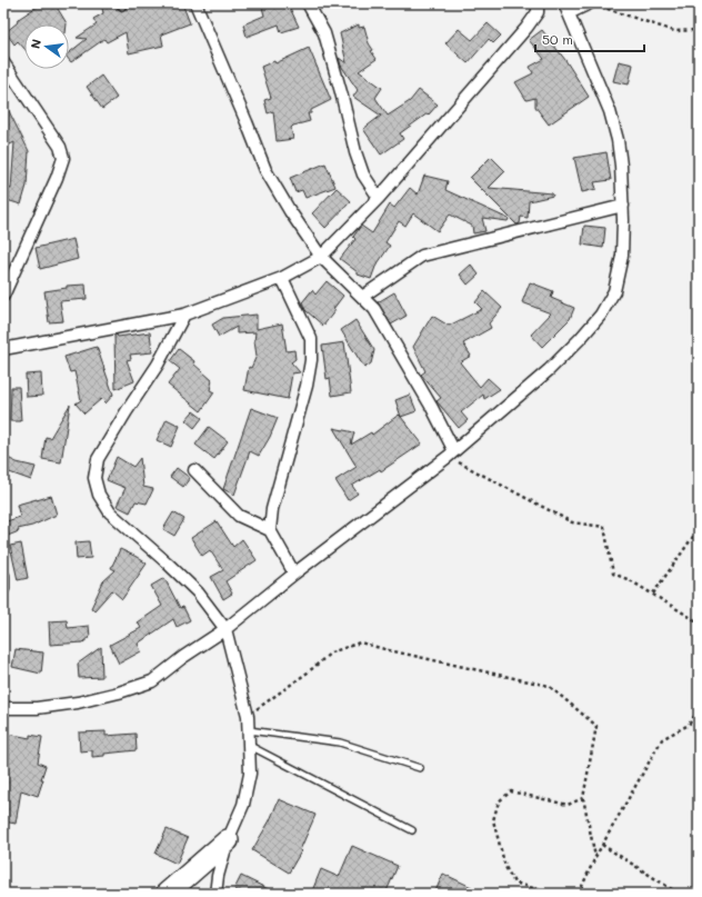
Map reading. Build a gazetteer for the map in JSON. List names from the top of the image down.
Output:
{
  "scale_bar": "50 m",
  "north": "left"
}
